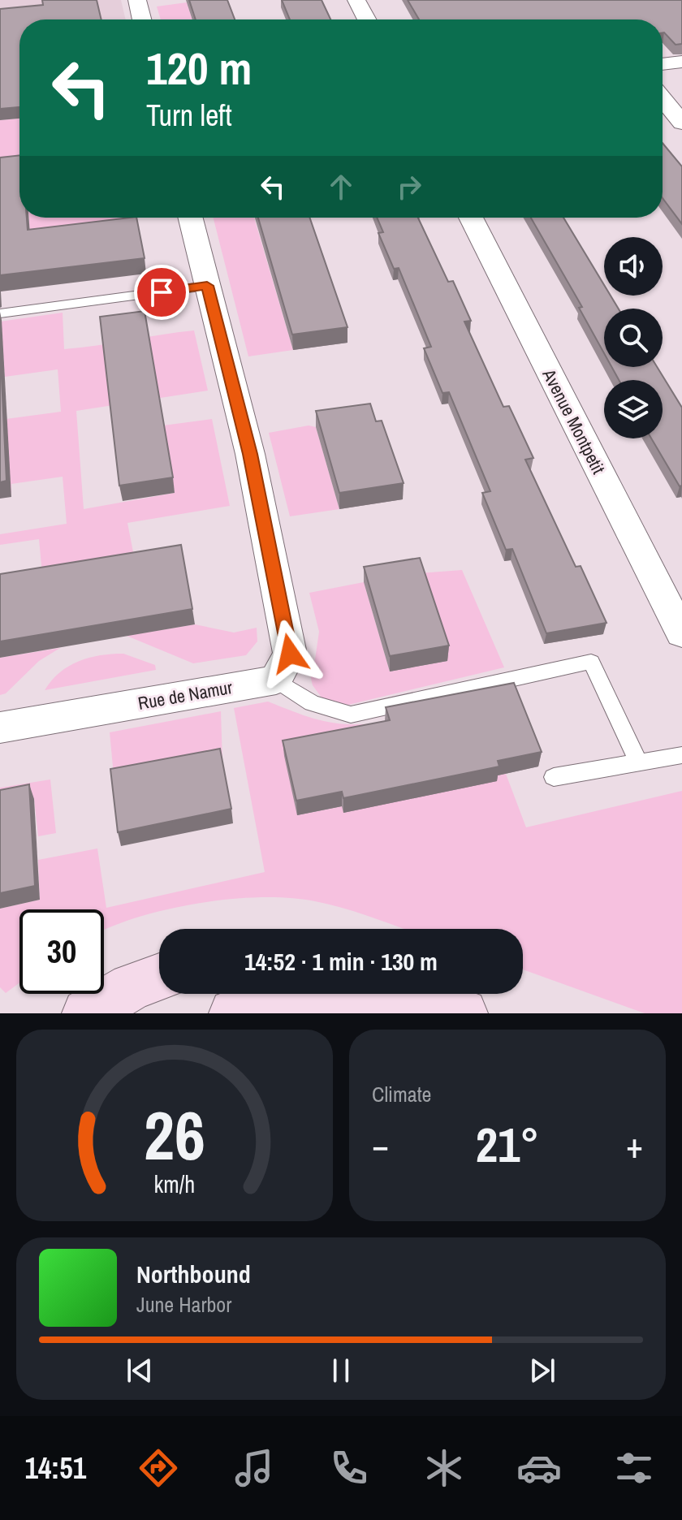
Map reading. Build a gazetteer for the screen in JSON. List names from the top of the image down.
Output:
{
  "streets": {
    "street": ["Avenue Montpetit", "Rue de Namur"]
  },
  "page": {
    "turn": ["120 m", "Turn left"],
    "limit": "30",
    "trip": "14:52 · 1 min · 130 m",
    "tile": "Climate",
    "heat": ["−", "21°", "+"],
    "song": ["Northbound", "June Harbor"],
    "tabs": "14:51",
    "gauge": ["26", "km/h"]
  }
}
